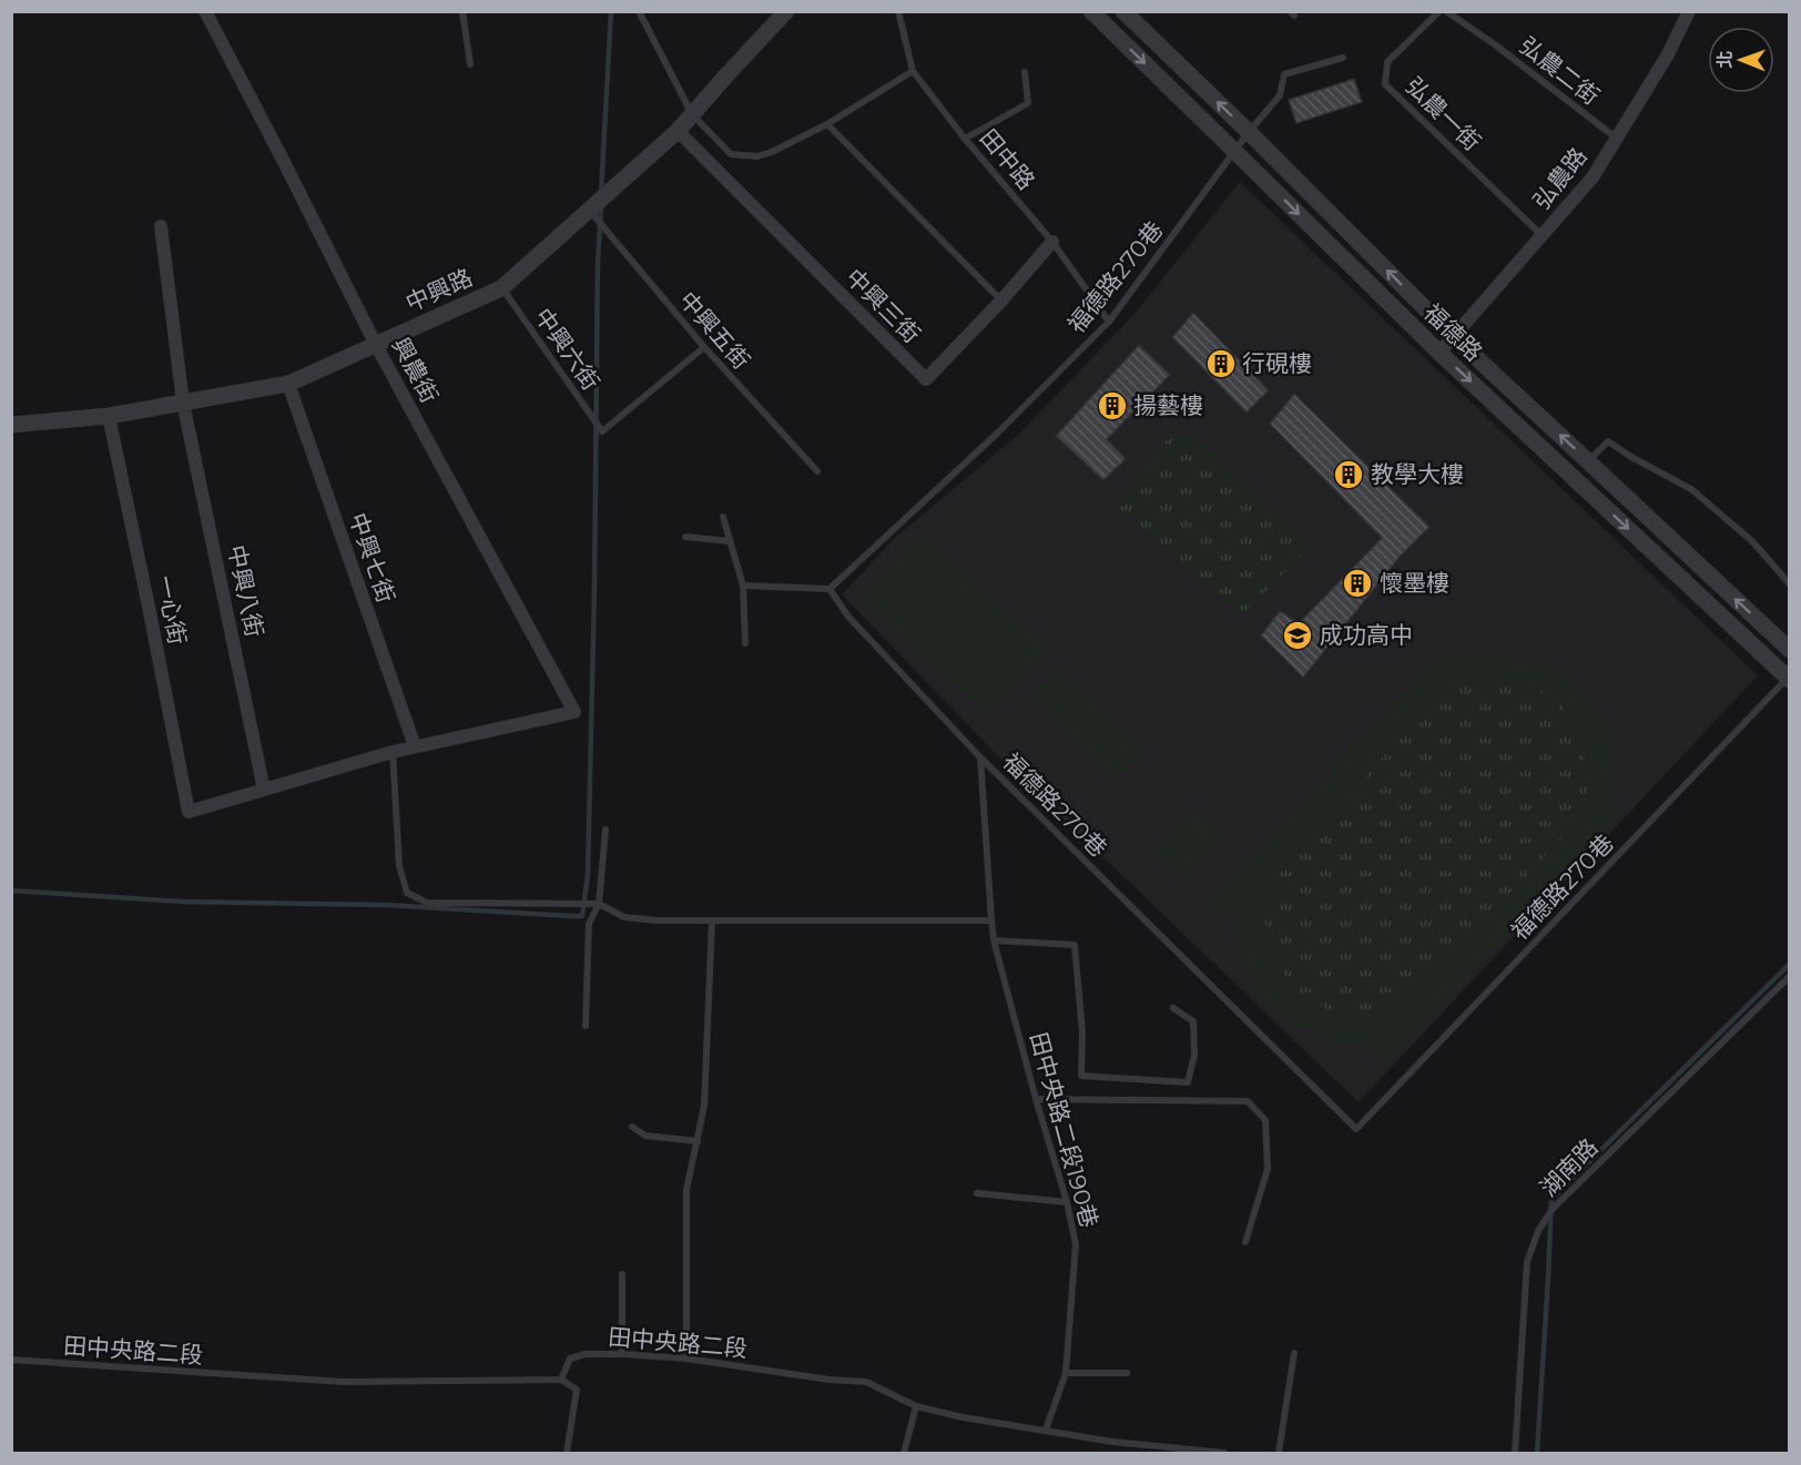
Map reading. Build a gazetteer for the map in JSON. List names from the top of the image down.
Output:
{
  "streets": {
    "street": [
      "弘農路",
      "中興路",
      "中興三街",
      "福德路",
      "興農街",
      "中興七街",
      "中興八街",
      "一心街"
    ],
    "lane": [
      "弘農二街",
      "弘農一街",
      "田中路",
      "福德路270巷",
      "中興五街",
      "中興六街",
      "田中央路二段190巷",
      "湖南路",
      "田中央路二段"
    ]
  },
  "crossings": [
    ["弘農二街", "弘農路"],
    ["弘農一街", "弘農路"],
    ["田中路", "福德路270巷"],
    ["田中路", "中興三街"],
    ["弘農路", "福德路"],
    ["福德路270巷", "福德路"],
    ["福德路270巷", "田中央路二段190巷"],
    ["中興路", "中興三街"],
    ["中興路", "中興五街"],
    ["中興路", "中興六街"],
    ["中興路", "興農街"],
    ["中興路", "中興七街"],
    ["中興路", "中興八街"],
    ["中興路", "一心街"],
    ["中興五街", "中興六街"],
    ["興農街", "中興七街"],
    ["中興八街", "一心街"],
    ["田中央路二段190巷", "田中央路二段"]
  ],
  "places": {
    "building": [
      "行硯樓",
      "揚藝樓",
      "教學大樓",
      "懷墨樓"
    ],
    "school or university": ["成功高中"]
  },
  "north": "left"
}
